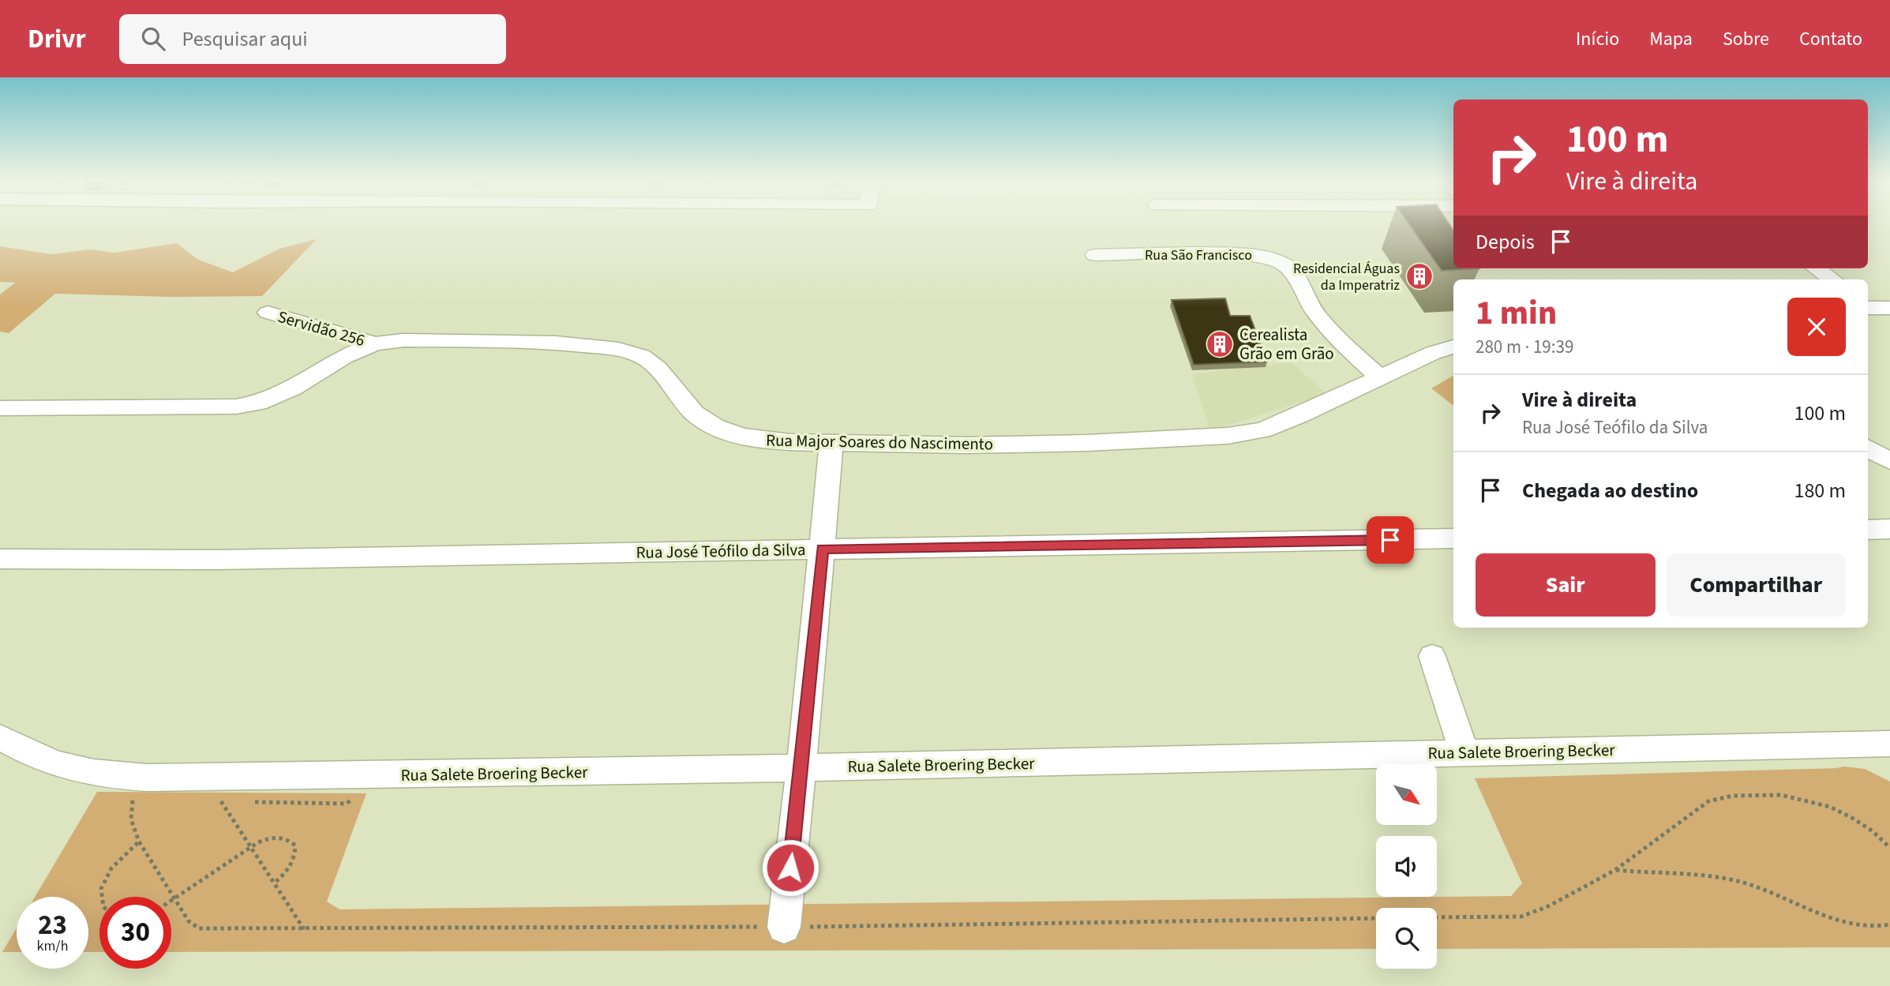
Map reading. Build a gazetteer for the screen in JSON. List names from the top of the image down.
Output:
{
  "streets": {
    "street": [
      "Rua São Francisco",
      "Servidão 256",
      "Rua Major Soares do Nascimento",
      "Rua José Teófilo da Silva",
      "Rua Salete Broering Becker"
    ]
  },
  "crossings": [
    ["Rua São Francisco", "Rua Major Soares do Nascimento"],
    ["Servidão 256", "Rua Major Soares do Nascimento"]
  ],
  "places": {
    "building": ["Residencial Águas da Imperatriz", "Cerealista Grão em Grão"]
  },
  "north": "bottom right",
  "page": {
    "header": "Drivr",
    "search": "Pesquisar aqui",
    "nav": [
      "Início",
      "Mapa",
      "Sobre",
      "Contato"
    ],
    "turn": ["100 m", "Vire à direita"],
    "then": "Depois",
    "heading": ["1 min", "280 m · 19:39"],
    "list": [
      {
        "name": "Vire à direita",
        "note": "Rua José Teófilo da Silva",
        "value": "100 m"
      },
      {
        "name": "Chegada ao destino",
        "value": "180 m"
      }
    ],
    "buttons": ["Sair", "Compartilhar"],
    "speed": "23 km/h",
    "limit": "30"
  }
}
